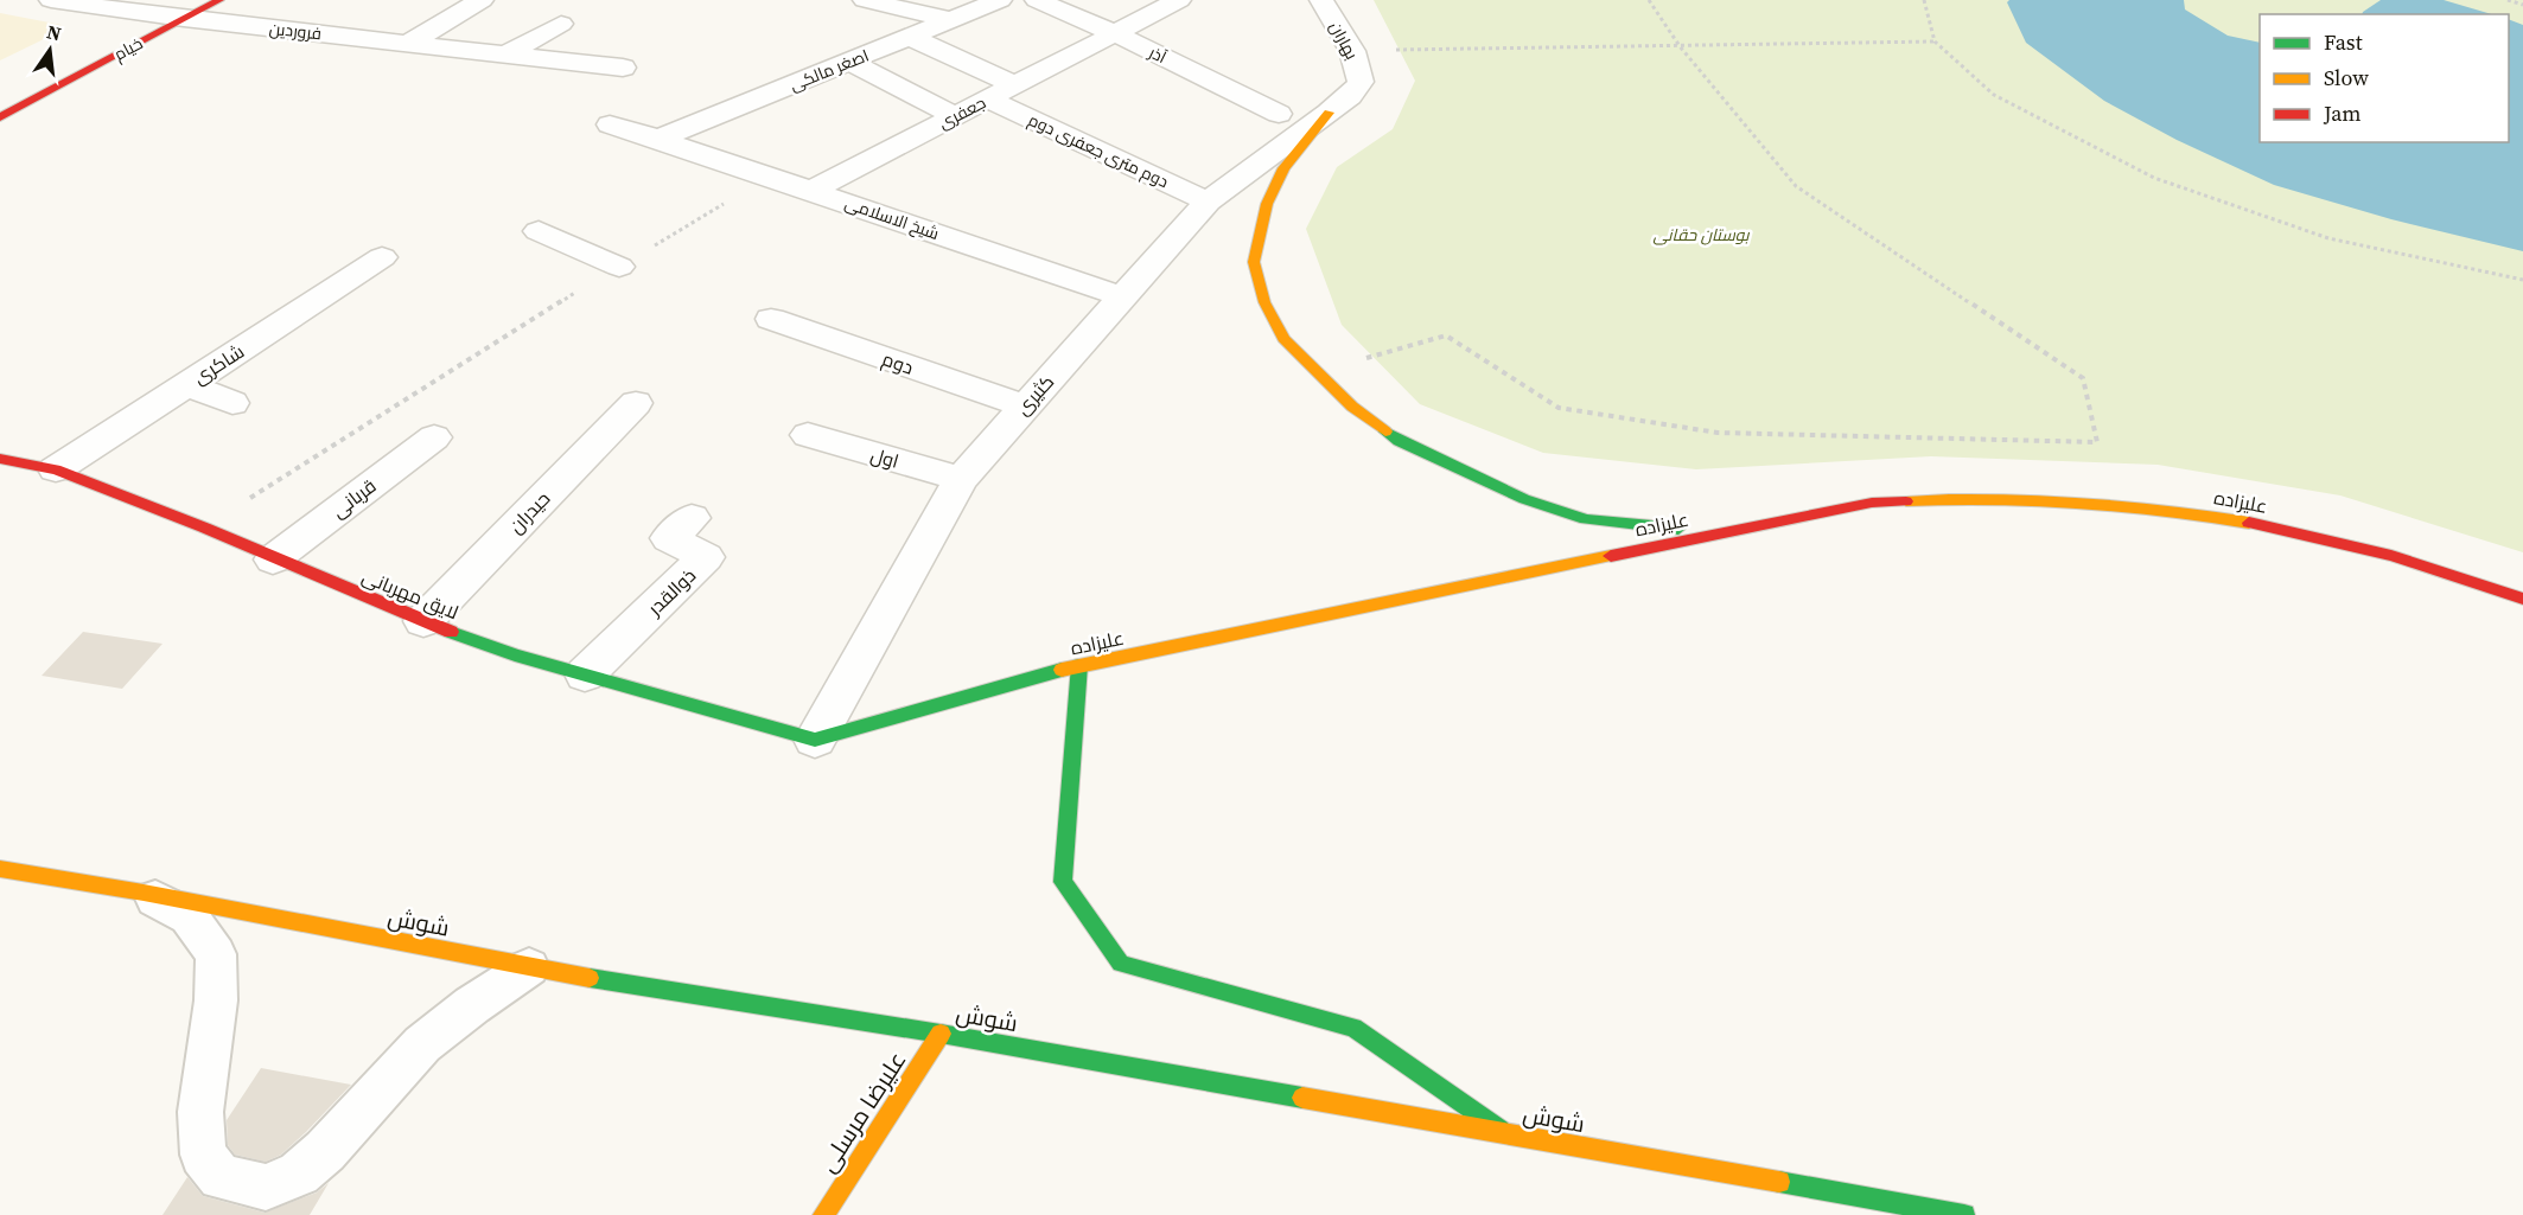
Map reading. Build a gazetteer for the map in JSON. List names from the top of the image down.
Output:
{
  "streets": {
    "street": [
      "فروردین",
      "بهاران",
      "خیام",
      "آذر",
      "اصغر مالکی",
      "جعفری",
      "دوم متری جعفری دوم",
      "شیخ الاسلامی",
      "دوم",
      "شاکری",
      "کثیری",
      "اول",
      "قربانی",
      "علیزاده",
      "حیدران",
      "ذوالقدر",
      "لایق مهربانی",
      "شوش",
      "علیرضا مرسلی"
    ]
  },
  "crossings": [
    ["فروردین", "خیام"],
    ["بهاران", "کثیری"],
    ["آذر", "جعفری"],
    ["اصغر مالکی", "شیخ الاسلامی"],
    ["جعفری", "دوم متری جعفری دوم"],
    ["جعفری", "شیخ الاسلامی"],
    ["دوم متری جعفری دوم", "کثیری"],
    ["شیخ الاسلامی", "کثیری"],
    ["دوم", "کثیری"],
    ["شاکری", "لایق مهربانی"],
    ["کثیری", "اول"],
    ["کثیری", "علیزاده"],
    ["کثیری", "لایق مهربانی"],
    ["قربانی", "لایق مهربانی"],
    ["علیزاده", "لایق مهربانی"],
    ["حیدران", "لایق مهربانی"],
    ["ذوالقدر", "لایق مهربانی"],
    ["شوش", "علیرضا مرسلی"]
  ],
  "parks": ["بوستان حقانی"],
  "legend": ["Fast", "Slow", "Jam"],
  "north": "top"
}
